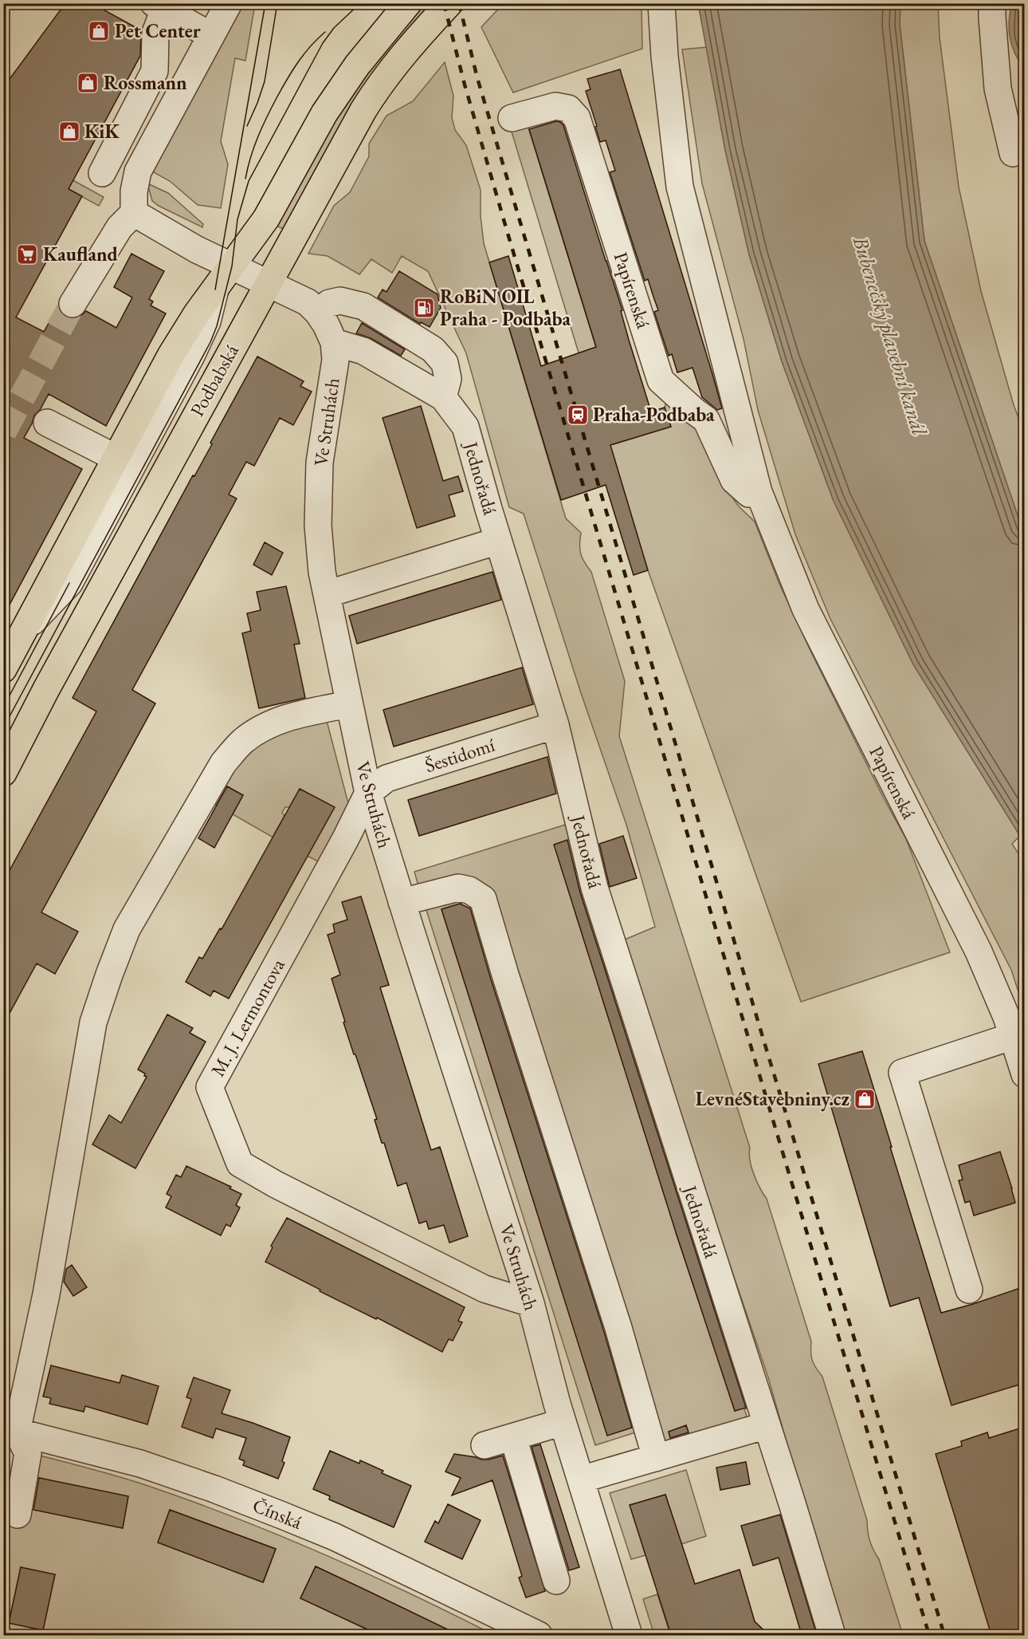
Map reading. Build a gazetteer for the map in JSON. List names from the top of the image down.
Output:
{
  "streets": {
    "main road": ["Podbabská"],
    "street": [
      "Papírenská",
      "Ve Struhách",
      "Jednořadá",
      "Šestidomí",
      "M. J. Lermontova",
      "Čínská"
    ]
  },
  "crossings": [
    ["Podbabská", "Ve Struhách"],
    ["Ve Struhách", "Jednořadá"],
    ["Ve Struhách", "Šestidomí"],
    ["Ve Struhách", "M. J. Lermontova"],
    ["Jednořadá", "Šestidomí"],
    ["Šestidomí", "M. J. Lermontova"]
  ],
  "water": ["Bubenečský plavební kanál"],
  "places": {
    "shop": [
      "Pet Center",
      "Rossmann",
      "KiK",
      "LevnéStavebniny.cz"
    ],
    "supermarket": ["Kaufland"],
    "fuel station": ["RoBiN OIL Praha - Podbaba"],
    "station": ["Praha-Podbaba"]
  }
}
